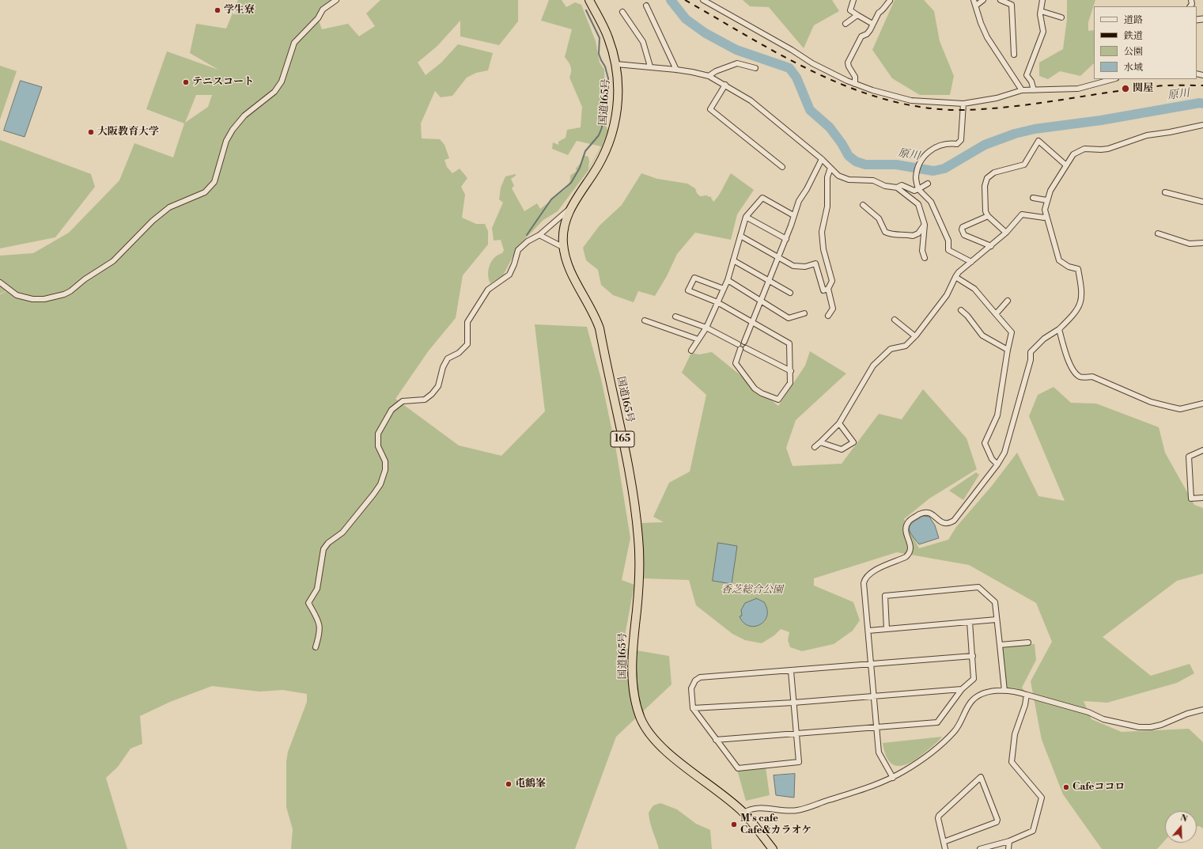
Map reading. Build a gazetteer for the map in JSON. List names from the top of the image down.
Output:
{
  "streets": {
    "highway": ["国道165号", "165"]
  },
  "water": ["原川"],
  "parks": ["香芝総合公園"],
  "places": [
    "学生寮",
    "テニスコート",
    "関屋",
    "大阪教育大学",
    "屯鶴峯",
    "Cafeココロ",
    "M's cafe Cafe&カラオケ"
  ],
  "legend": [
    "道路",
    "鉄道",
    "公園",
    "水域"
  ],
  "north": "top"
}
